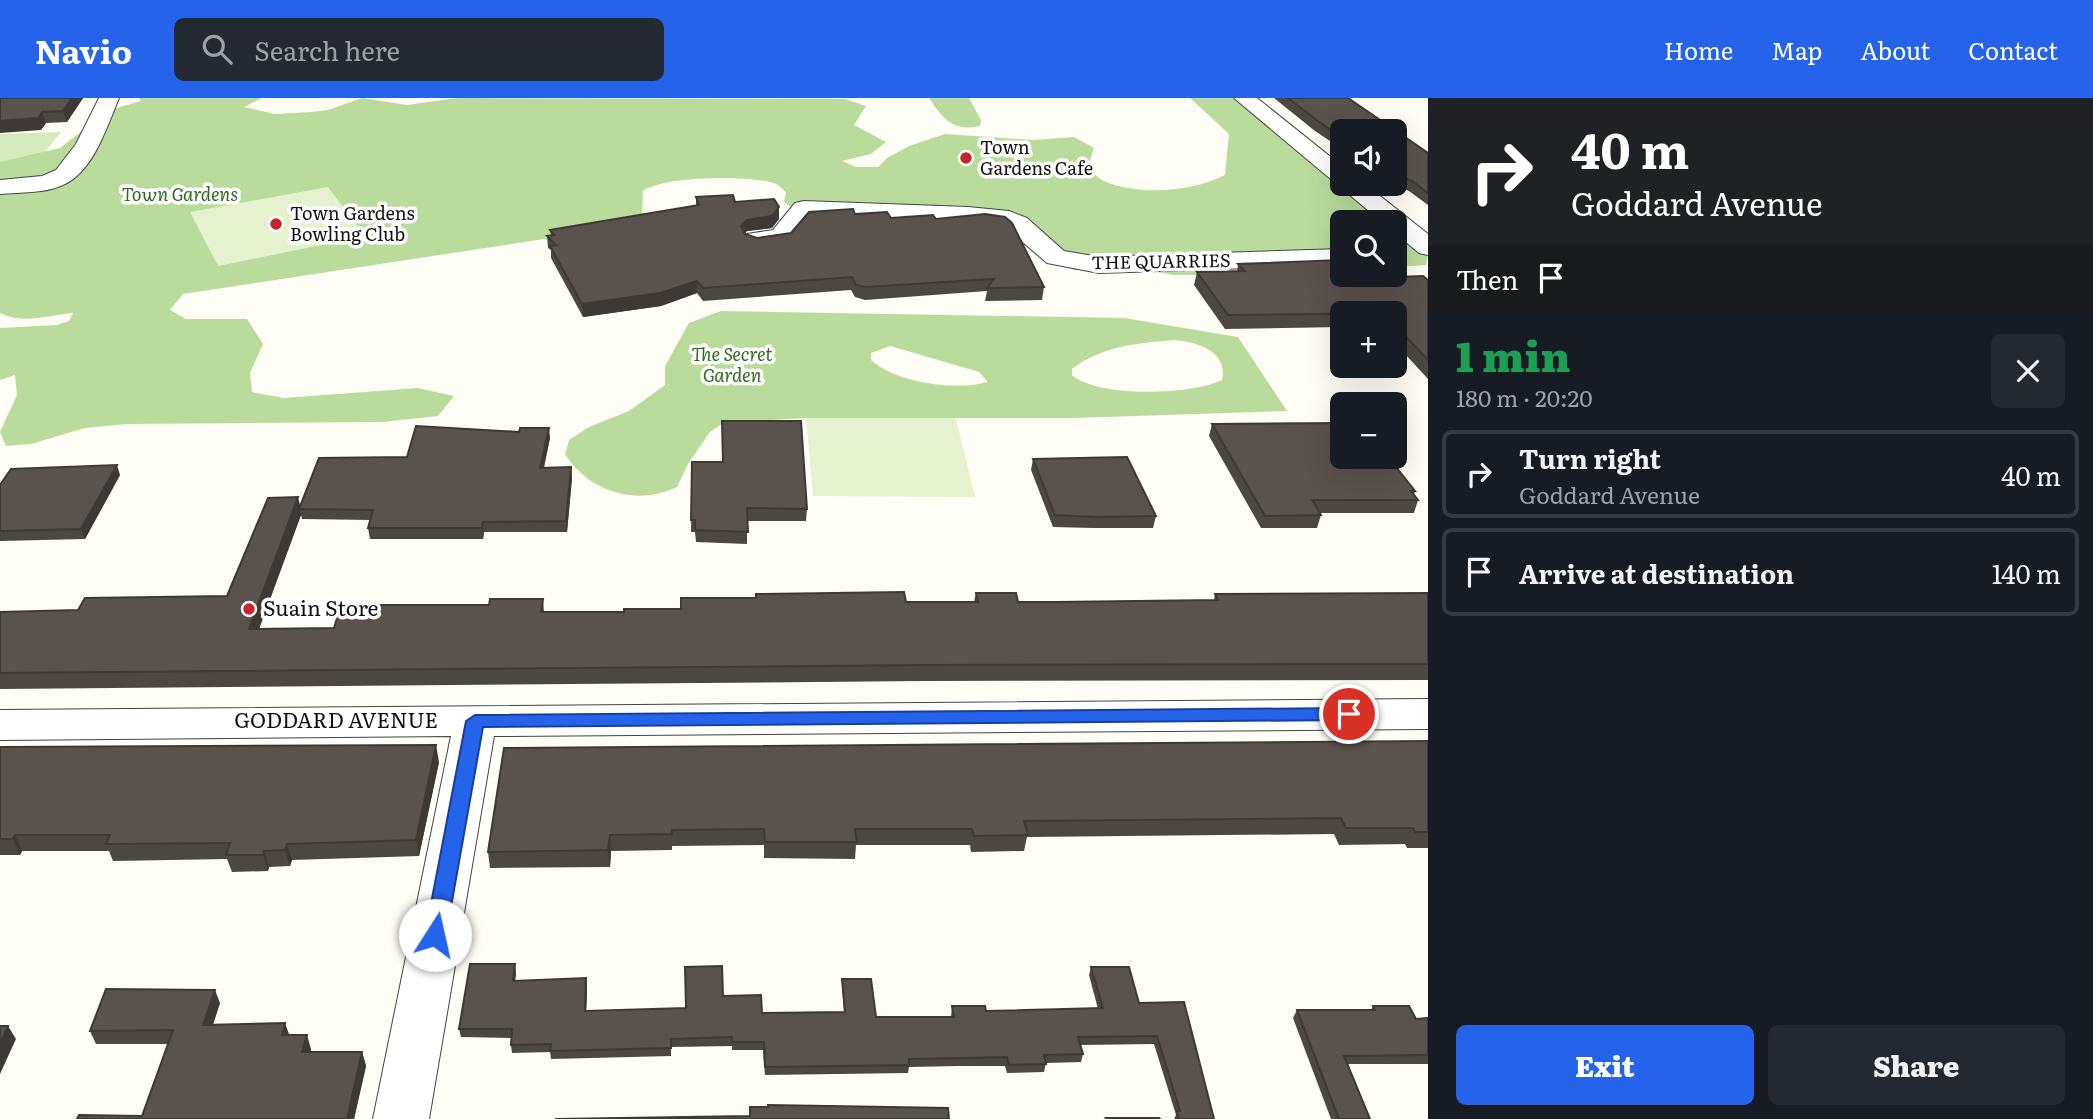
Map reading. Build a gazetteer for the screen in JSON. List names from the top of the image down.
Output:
{
  "streets": {
    "street": ["THE QUARRIES", "GODDARD AVENUE"]
  },
  "parks": ["Town Gardens", "The Secret Garden"],
  "places": ["Town Gardens Cafe", "Town Gardens Bowling Club", "Suain Store"],
  "page": {
    "header": "Navio",
    "search": "Search here",
    "nav": [
      "Home",
      "Map",
      "About",
      "Contact"
    ],
    "turn": ["40 m", "Goddard Avenue"],
    "map_buttons": ["+", "−"],
    "then": "Then",
    "heading": ["1 min", "180 m · 20:20"],
    "list": [
      {
        "name": "Turn right",
        "note": "Goddard Avenue",
        "value": "40 m"
      },
      {
        "name": "Arrive at destination",
        "value": "140 m"
      }
    ],
    "buttons": ["Exit", "Share"]
  }
}
